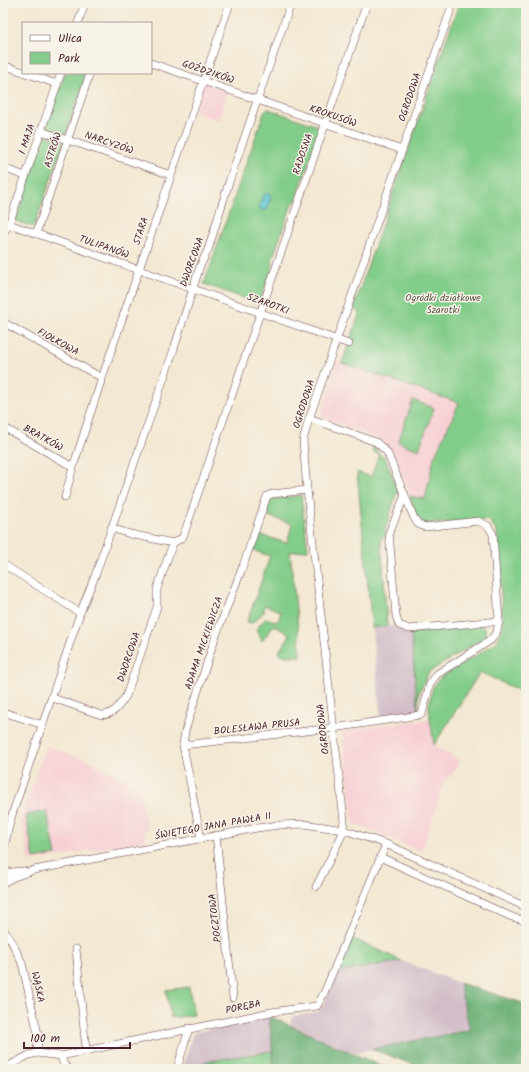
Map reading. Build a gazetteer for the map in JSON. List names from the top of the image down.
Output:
{
  "streets": {
    "street": [
      "GOŹDZIKÓW",
      "OGRODOWA",
      "KROKUSÓW",
      "1 MAJA",
      "NARCYZÓW",
      "ASTRÓW",
      "RADOSNA",
      "STARA",
      "TULIPANÓW",
      "DWORCOWA",
      "SZAROTKI",
      "FIOŁKOWA",
      "BRATKÓW",
      "ADAMA MICKIEWICZA",
      "BOLESŁAWA PRUSA",
      "ŚWIĘTEGO JANA PAWŁA II",
      "POCZTOWA",
      "WĄSKA",
      "PORĘBA"
    ]
  },
  "crossings": [
    ["GOŹDZIKÓW", "KROKUSÓW"],
    ["GOŹDZIKÓW", "STARA"],
    ["GOŹDZIKÓW", "DWORCOWA"],
    ["OGRODOWA", "KROKUSÓW"],
    ["OGRODOWA", "SZAROTKI"],
    ["OGRODOWA", "ADAMA MICKIEWICZA"],
    ["OGRODOWA", "BOLESŁAWA PRUSA"],
    ["OGRODOWA", "ŚWIĘTEGO JANA PAWŁA II"],
    ["KROKUSÓW", "RADOSNA"],
    ["KROKUSÓW", "DWORCOWA"],
    ["1 MAJA", "NARCYZÓW"],
    ["1 MAJA", "TULIPANÓW"],
    ["NARCYZÓW", "ASTRÓW"],
    ["NARCYZÓW", "STARA"],
    ["ASTRÓW", "TULIPANÓW"],
    ["RADOSNA", "DWORCOWA"],
    ["RADOSNA", "SZAROTKI"],
    ["STARA", "TULIPANÓW"],
    ["STARA", "FIOŁKOWA"],
    ["STARA", "BRATKÓW"],
    ["TULIPANÓW", "DWORCOWA"],
    ["TULIPANÓW", "SZAROTKI"],
    ["DWORCOWA", "SZAROTKI"],
    ["ADAMA MICKIEWICZA", "BOLESŁAWA PRUSA"],
    ["ADAMA MICKIEWICZA", "ŚWIĘTEGO JANA PAWŁA II"],
    ["ŚWIĘTEGO JANA PAWŁA II", "POCZTOWA"],
    ["ŚWIĘTEGO JANA PAWŁA II", "PORĘBA"],
    ["WĄSKA", "PORĘBA"]
  ],
  "parks": ["Ogródki działkowe Szarotki"],
  "legend": ["Ulica", "Park"],
  "scale_bar": "100 m"
}
